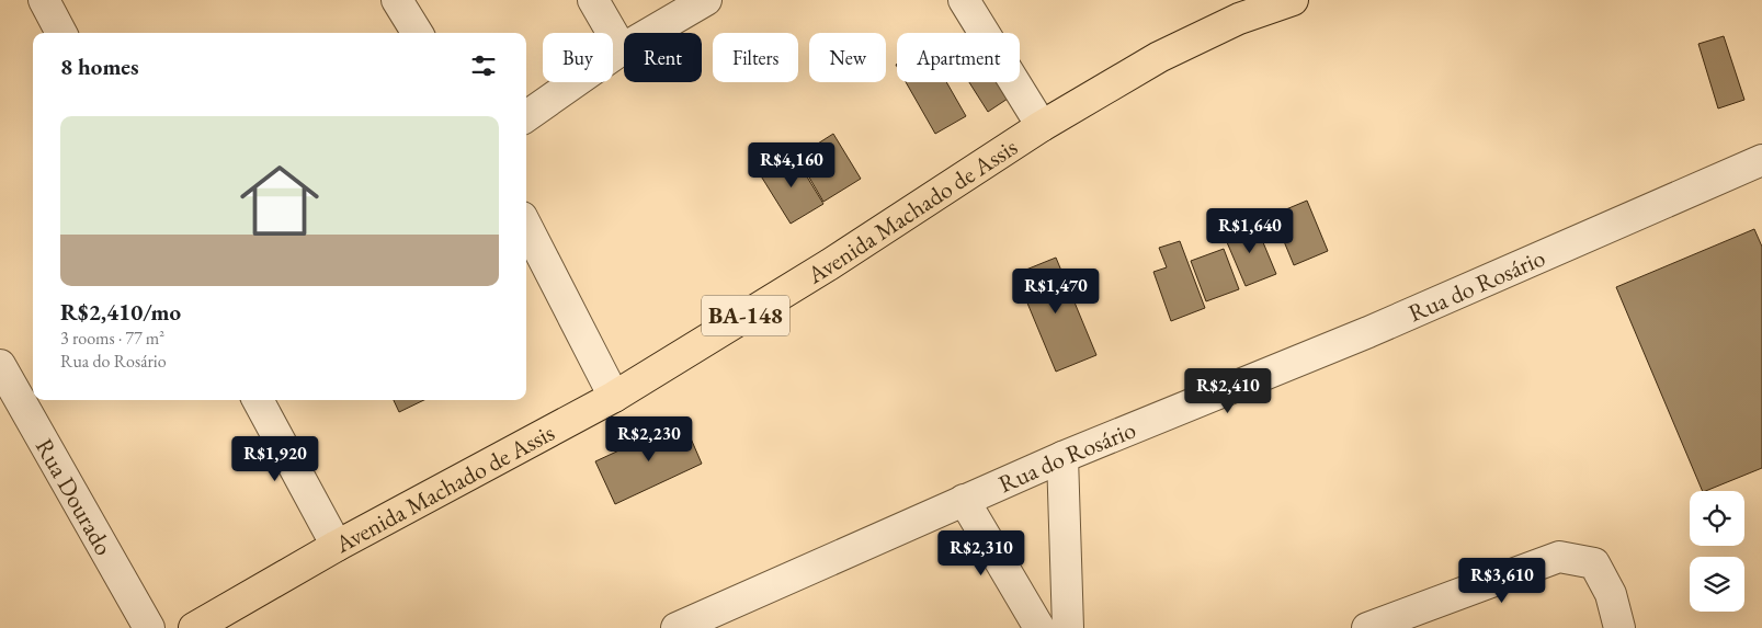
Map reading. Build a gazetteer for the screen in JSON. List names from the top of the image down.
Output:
{
  "streets": {
    "main road": ["Avenida Machado de Assis", "BA-148"],
    "street": ["Rua do Rosário", "Rua Dourado"]
  },
  "page": {
    "chip": [
      "Buy",
      "Rent",
      "Filters",
      "New",
      "Apartment"
    ],
    "heading": "8 homes",
    "list": [
      {
        "name": "R$2,410/mo",
        "note": "3 rooms · 77 m² · Rua do Rosário"
      }
    ],
    "price": [
      "R$4,160",
      "R$1,640",
      "R$1,470",
      "R$2,410",
      "R$2,230",
      "R$1,920",
      "R$2,310",
      "R$3,610"
    ]
  }
}
